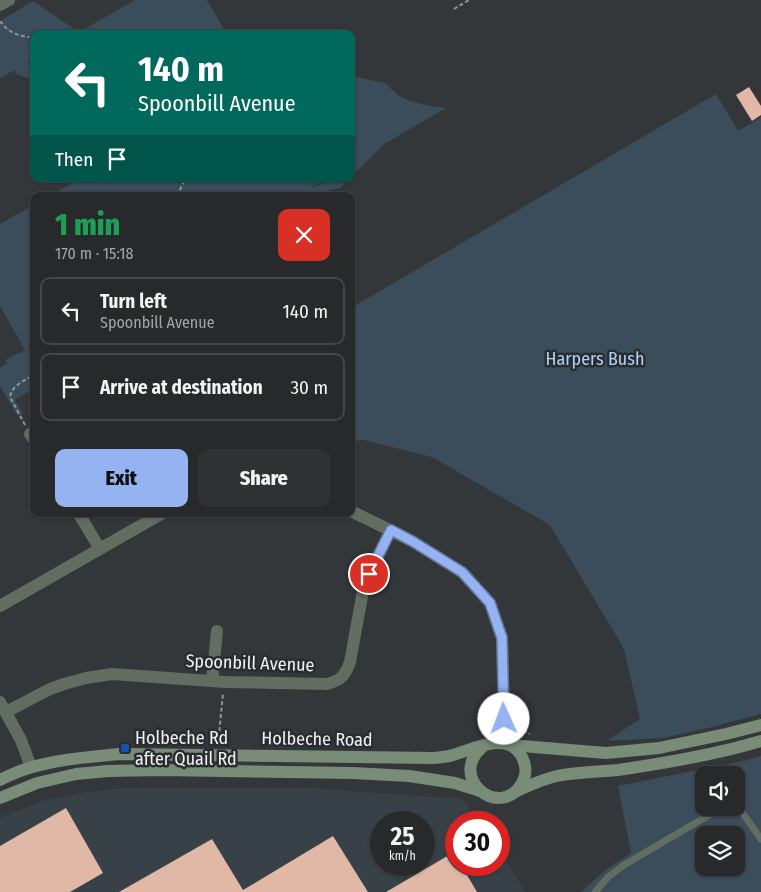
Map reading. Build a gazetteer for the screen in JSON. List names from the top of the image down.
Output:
{
  "streets": {
    "street": ["Spoonbill Avenue", "Holbeche Road"]
  },
  "parks": ["Harpers Bush"],
  "places": {
    "transit": ["Holbeche Rd after Quail Rd"]
  },
  "page": {
    "turn": ["140 m", "Spoonbill Avenue"],
    "then": "Then",
    "heading": ["1 min", "170 m · 15:18"],
    "list": [
      {
        "name": "Turn left",
        "note": "Spoonbill Avenue",
        "value": "140 m"
      },
      {
        "name": "Arrive at destination",
        "value": "30 m"
      }
    ],
    "buttons": ["Exit", "Share"],
    "speed": "25 km/h",
    "limit": "30"
  }
}
